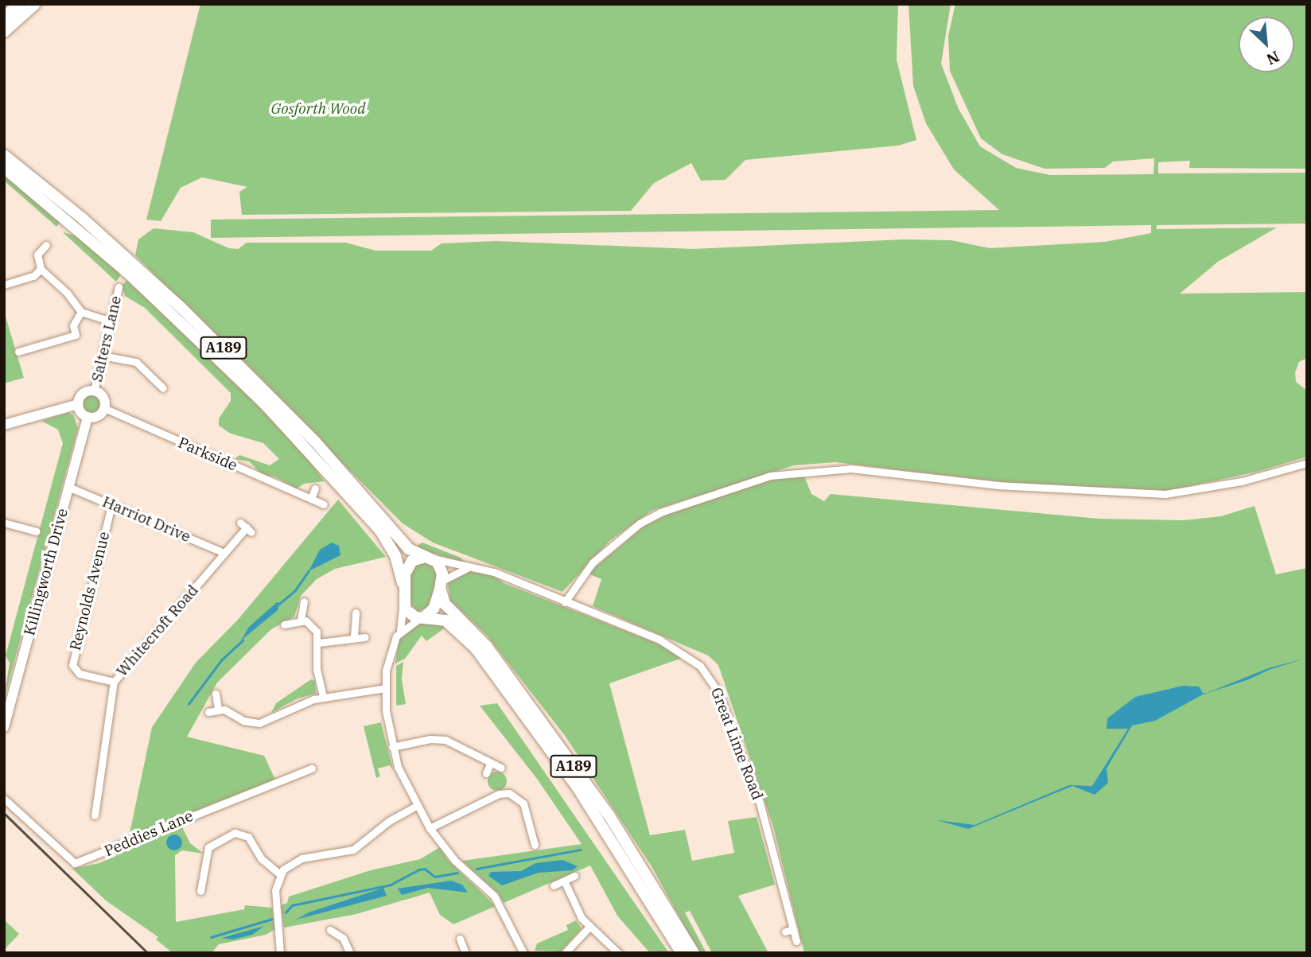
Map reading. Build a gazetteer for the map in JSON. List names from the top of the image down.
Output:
{
  "streets": {
    "main road": ["A189", "Killingworth Drive"],
    "street": [
      "Salters Lane",
      "Parkside",
      "Harriot Drive",
      "Reynolds Avenue",
      "Whitecroft Road",
      "Great Lime Road",
      "Peddies Lane"
    ]
  },
  "crossings": [
    ["Salters Lane", "Parkside"],
    ["Salters Lane", "Killingworth Drive"],
    ["A189", "Great Lime Road"],
    ["Parkside", "Killingworth Drive"],
    ["Harriot Drive", "Killingworth Drive"],
    ["Harriot Drive", "Reynolds Avenue"],
    ["Harriot Drive", "Whitecroft Road"],
    ["Reynolds Avenue", "Whitecroft Road"]
  ],
  "parks": ["Gosforth Wood"],
  "north": "bottom right"
}
